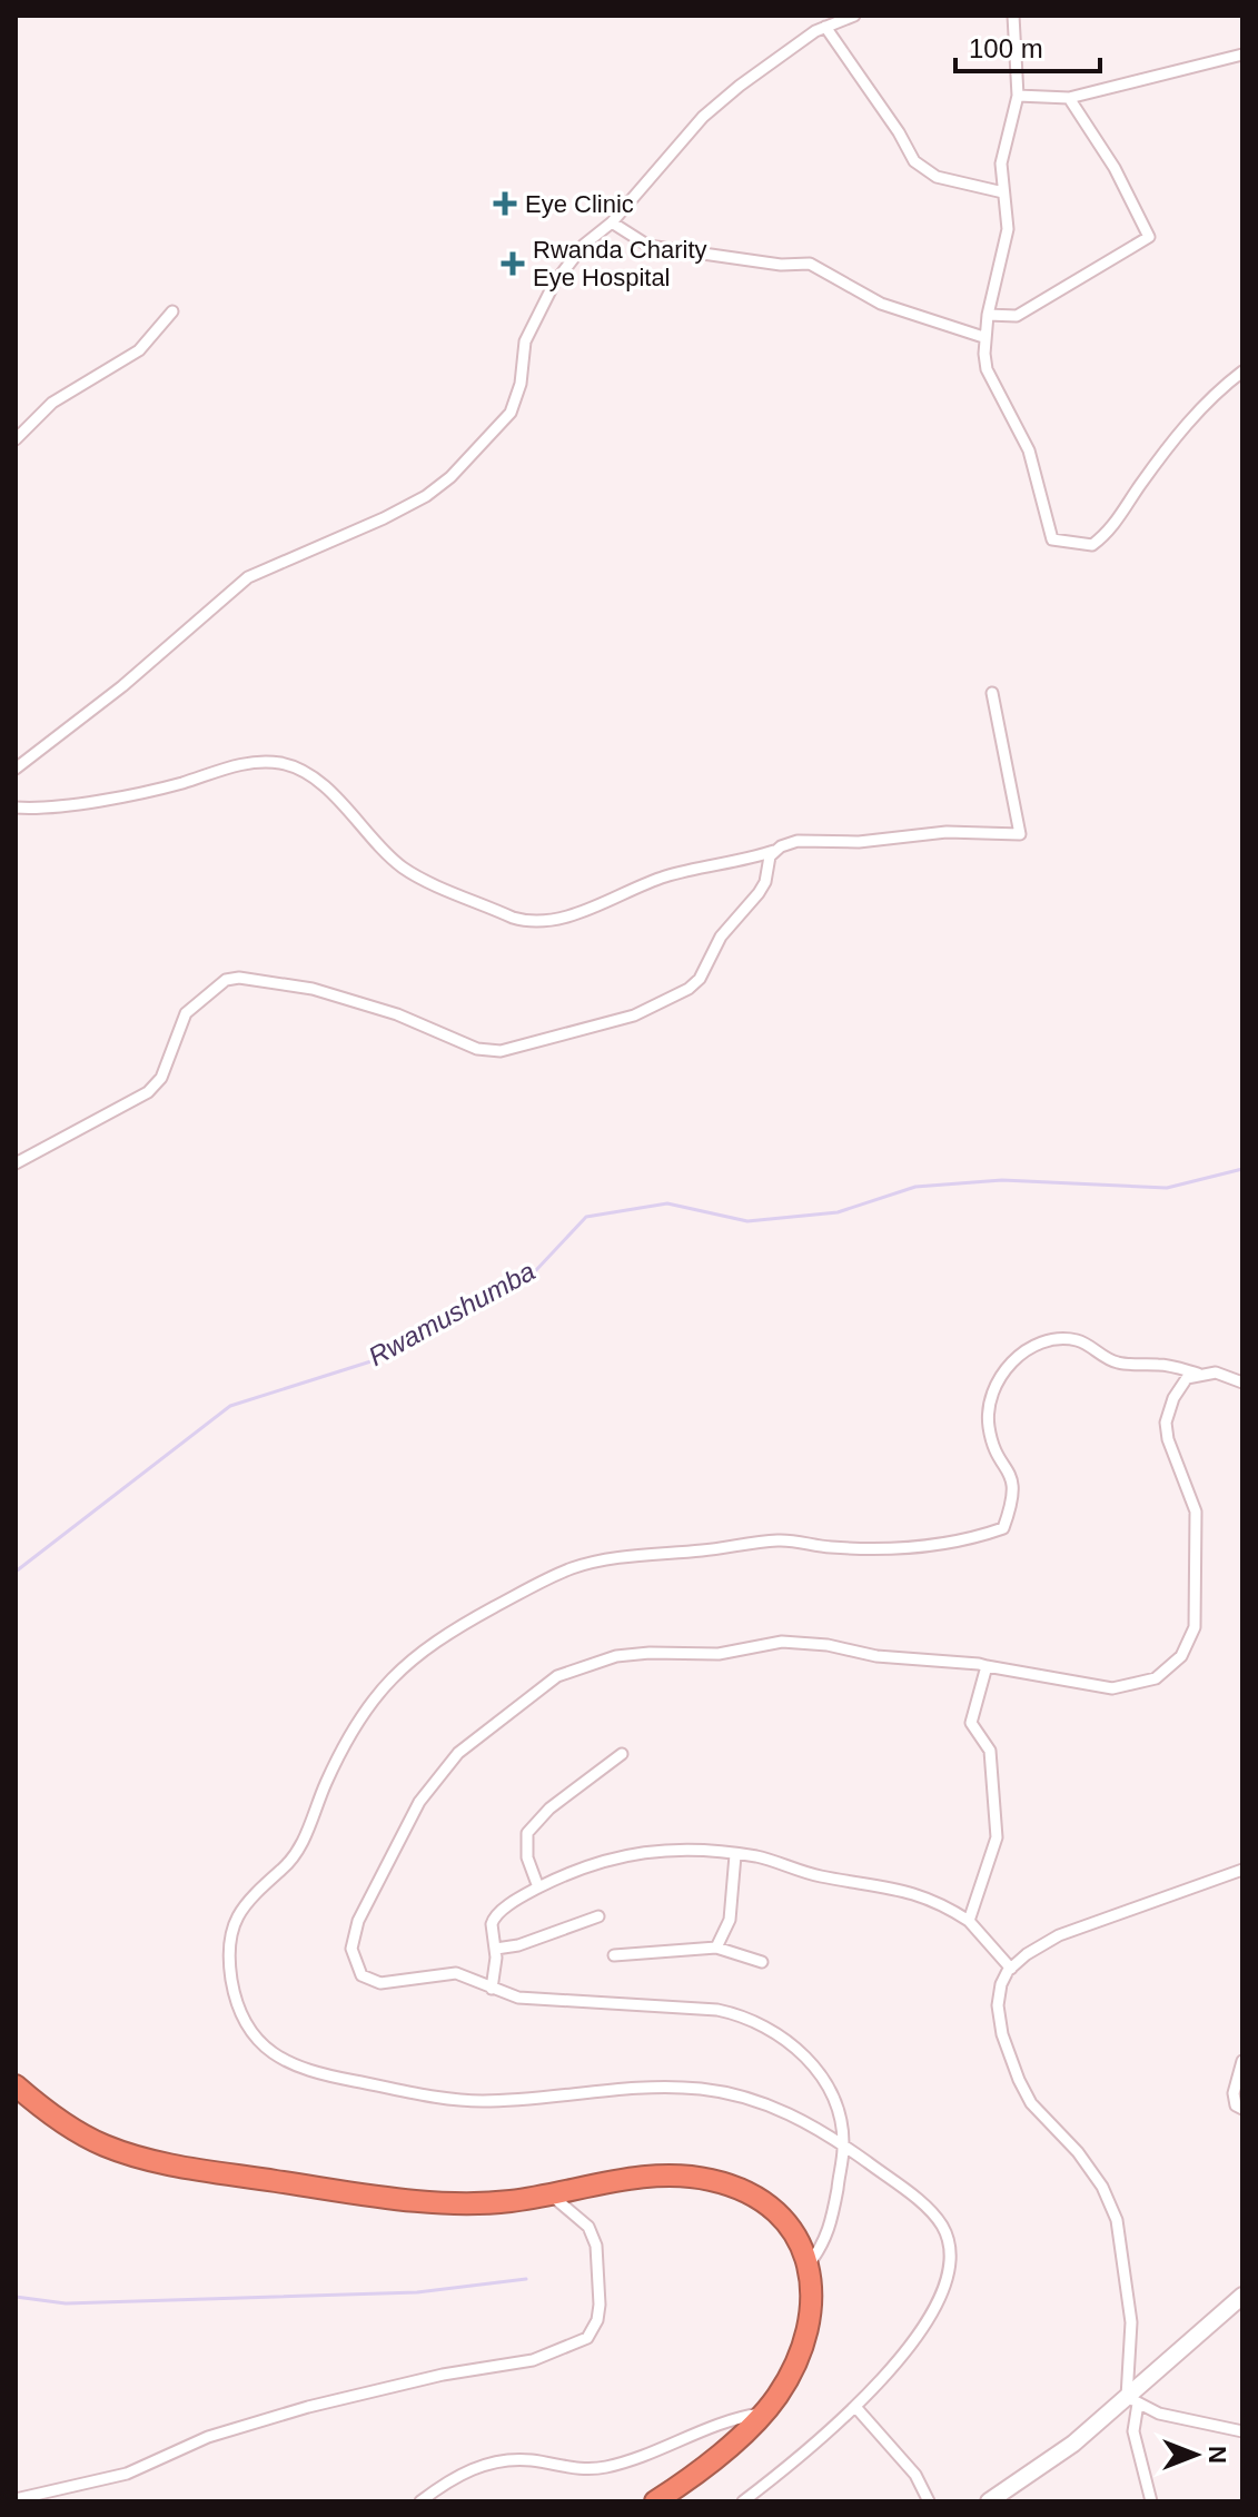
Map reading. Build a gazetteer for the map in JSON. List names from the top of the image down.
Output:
{
  "water": ["Rwamushumba"],
  "places": {
    "health": ["Eye Clinic", "Rwanda Charity Eye Hospital"]
  },
  "scale_bar": "100 m",
  "north": "right"
}
